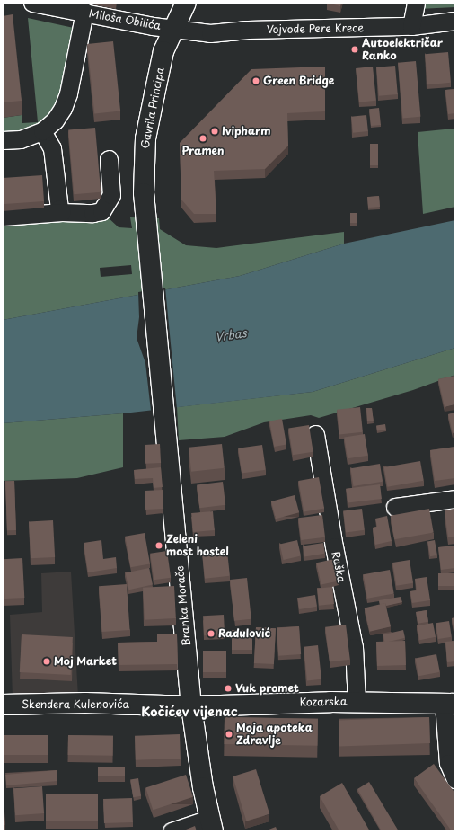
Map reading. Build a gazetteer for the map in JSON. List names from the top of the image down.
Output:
{
  "streets": {
    "main road": [
      "Gavrila Principa",
      "Branka Morače",
      "Kozarska",
      "Skendera Kulenovića"
    ],
    "street": ["Miloša Obilića", "Vojvode Pere Krece", "Raška"]
  },
  "crossings": [
    ["Miloša Obilića", "Vojvode Pere Krece"],
    ["Miloša Obilića", "Gavrila Principa"],
    ["Vojvode Pere Krece", "Gavrila Principa"],
    ["Gavrila Principa", "Branka Morače"],
    ["Raška", "Kozarska"],
    ["Branka Morače", "Kozarska"],
    ["Branka Morače", "Skendera Kulenovića"],
    ["Kozarska", "Skendera Kulenovića"]
  ],
  "districts": ["Kočićev vijenac"],
  "water": ["Vrbas"],
  "places": [
    "Autoelektričar Ranko",
    "Green Bridge",
    "Ivipharm",
    "Pramen",
    "Zeleni most hostel",
    "Radulović",
    "Moj Market",
    "Vuk promet",
    "Moja apoteka Zdravlje"
  ]
}
